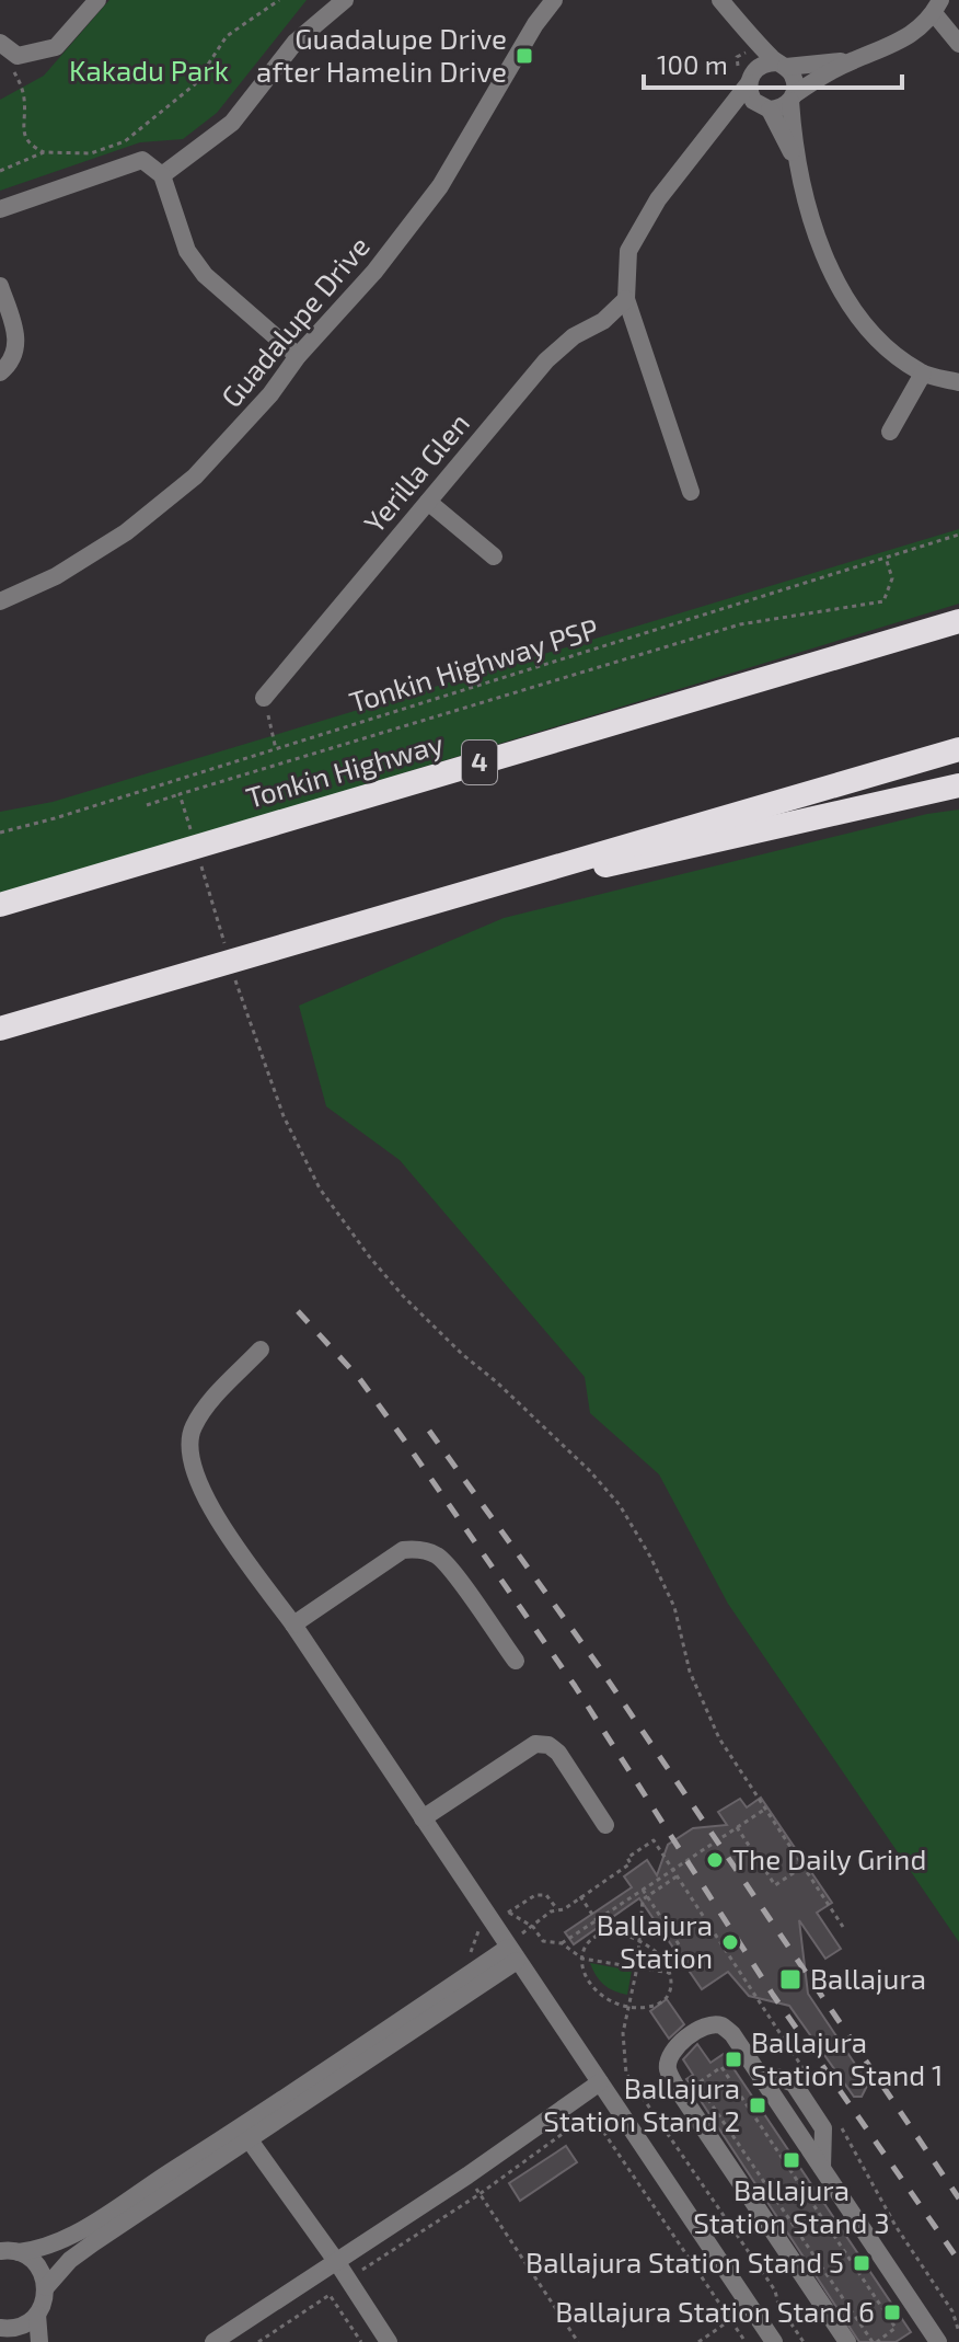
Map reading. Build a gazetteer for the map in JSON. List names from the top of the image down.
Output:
{
  "streets": {
    "highway": ["4", "Tonkin Highway"],
    "street": ["Guadalupe Drive", "Yerilla Glen"],
    "path": ["Tonkin Highway PSP"]
  },
  "parks": ["Kakadu Park"],
  "places": {
    "transit": [
      "Guadalupe Drive after Hamelin Drive",
      "Ballajura",
      "Ballajura Station Stand 1",
      "Ballajura Station Stand 2",
      "Ballajura Station Stand 3",
      "Ballajura Station Stand 5",
      "Ballajura Station Stand 6"
    ],
    "other": ["The Daily Grind", "Ballajura Station"]
  },
  "scale_bar": "100 m"
}
